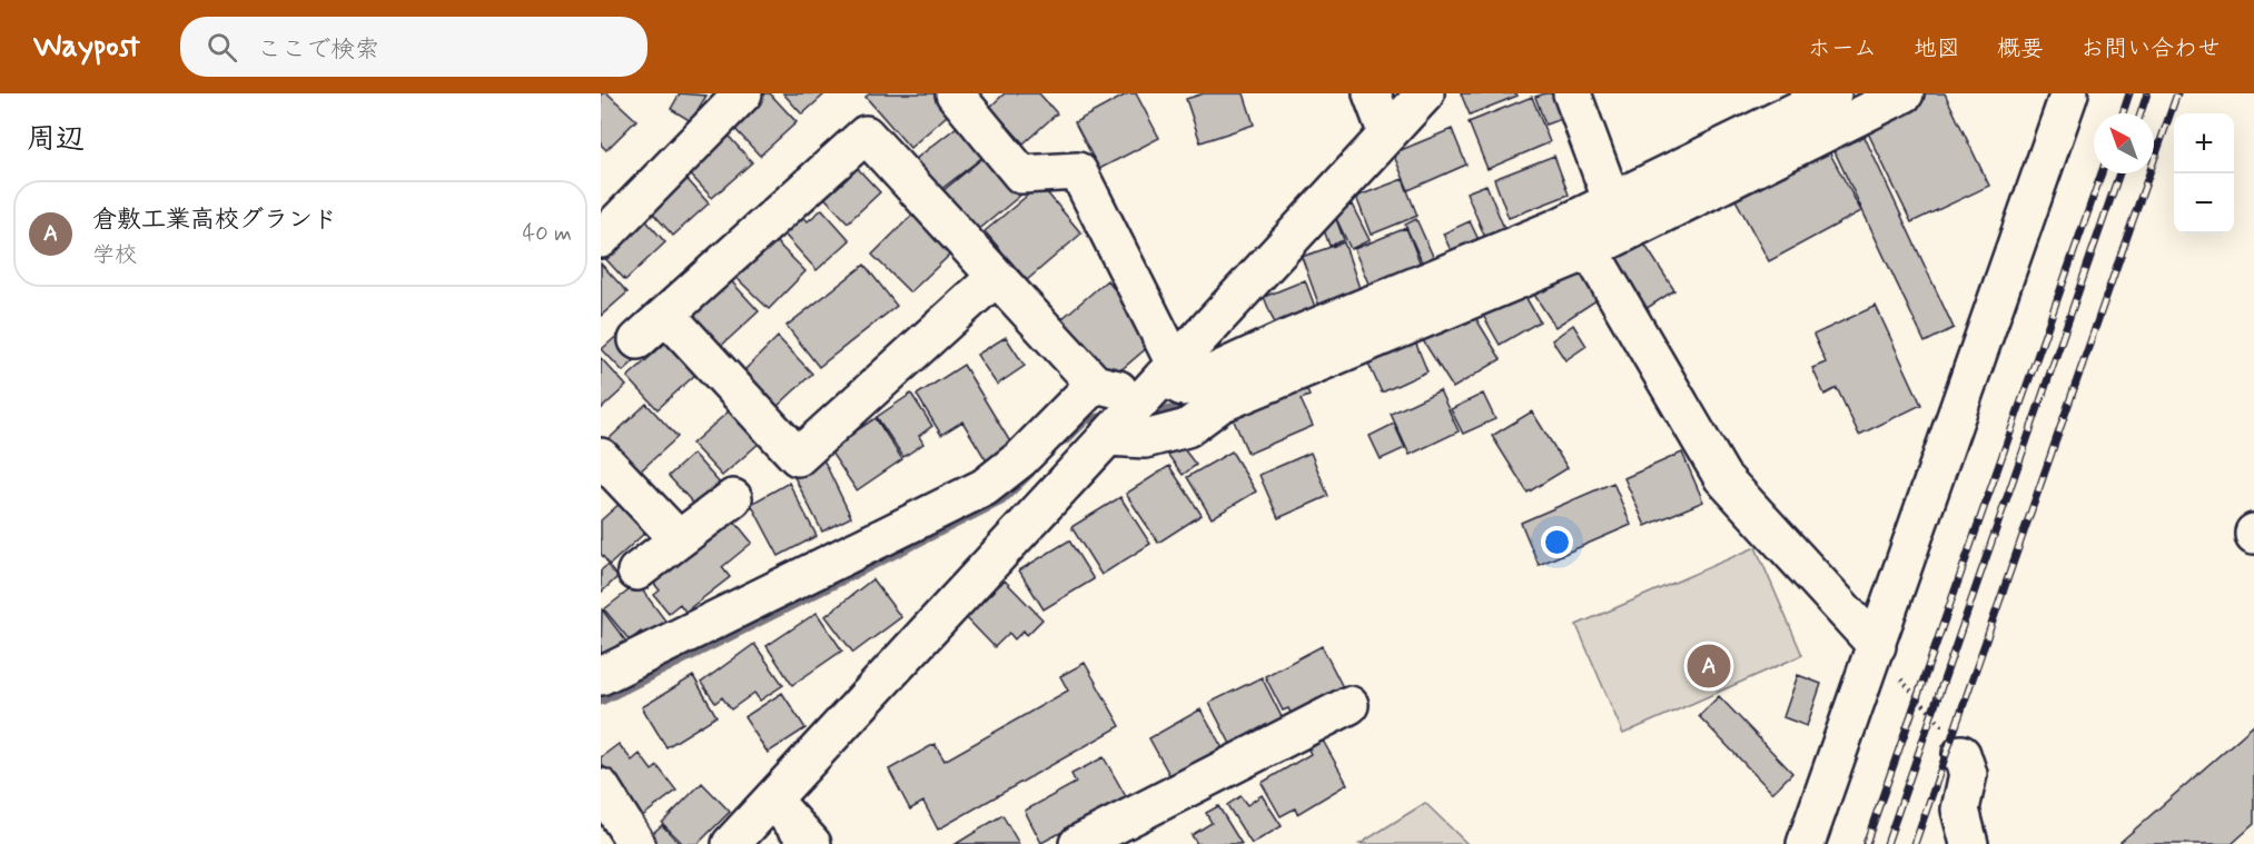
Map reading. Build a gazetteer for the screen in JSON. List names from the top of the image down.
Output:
{
  "north": "top left",
  "page": {
    "header": "Waypost",
    "search": "ここで検索",
    "nav": [
      "ホーム",
      "地図",
      "概要",
      "お問い合わせ"
    ],
    "heading": "周辺",
    "map_buttons": ["+", "−"],
    "list": [
      {
        "mark": "A",
        "name": "倉敷工業高校グランド",
        "note": "学校",
        "value": "40 m"
      }
    ],
    "pins": "A"
  }
}
